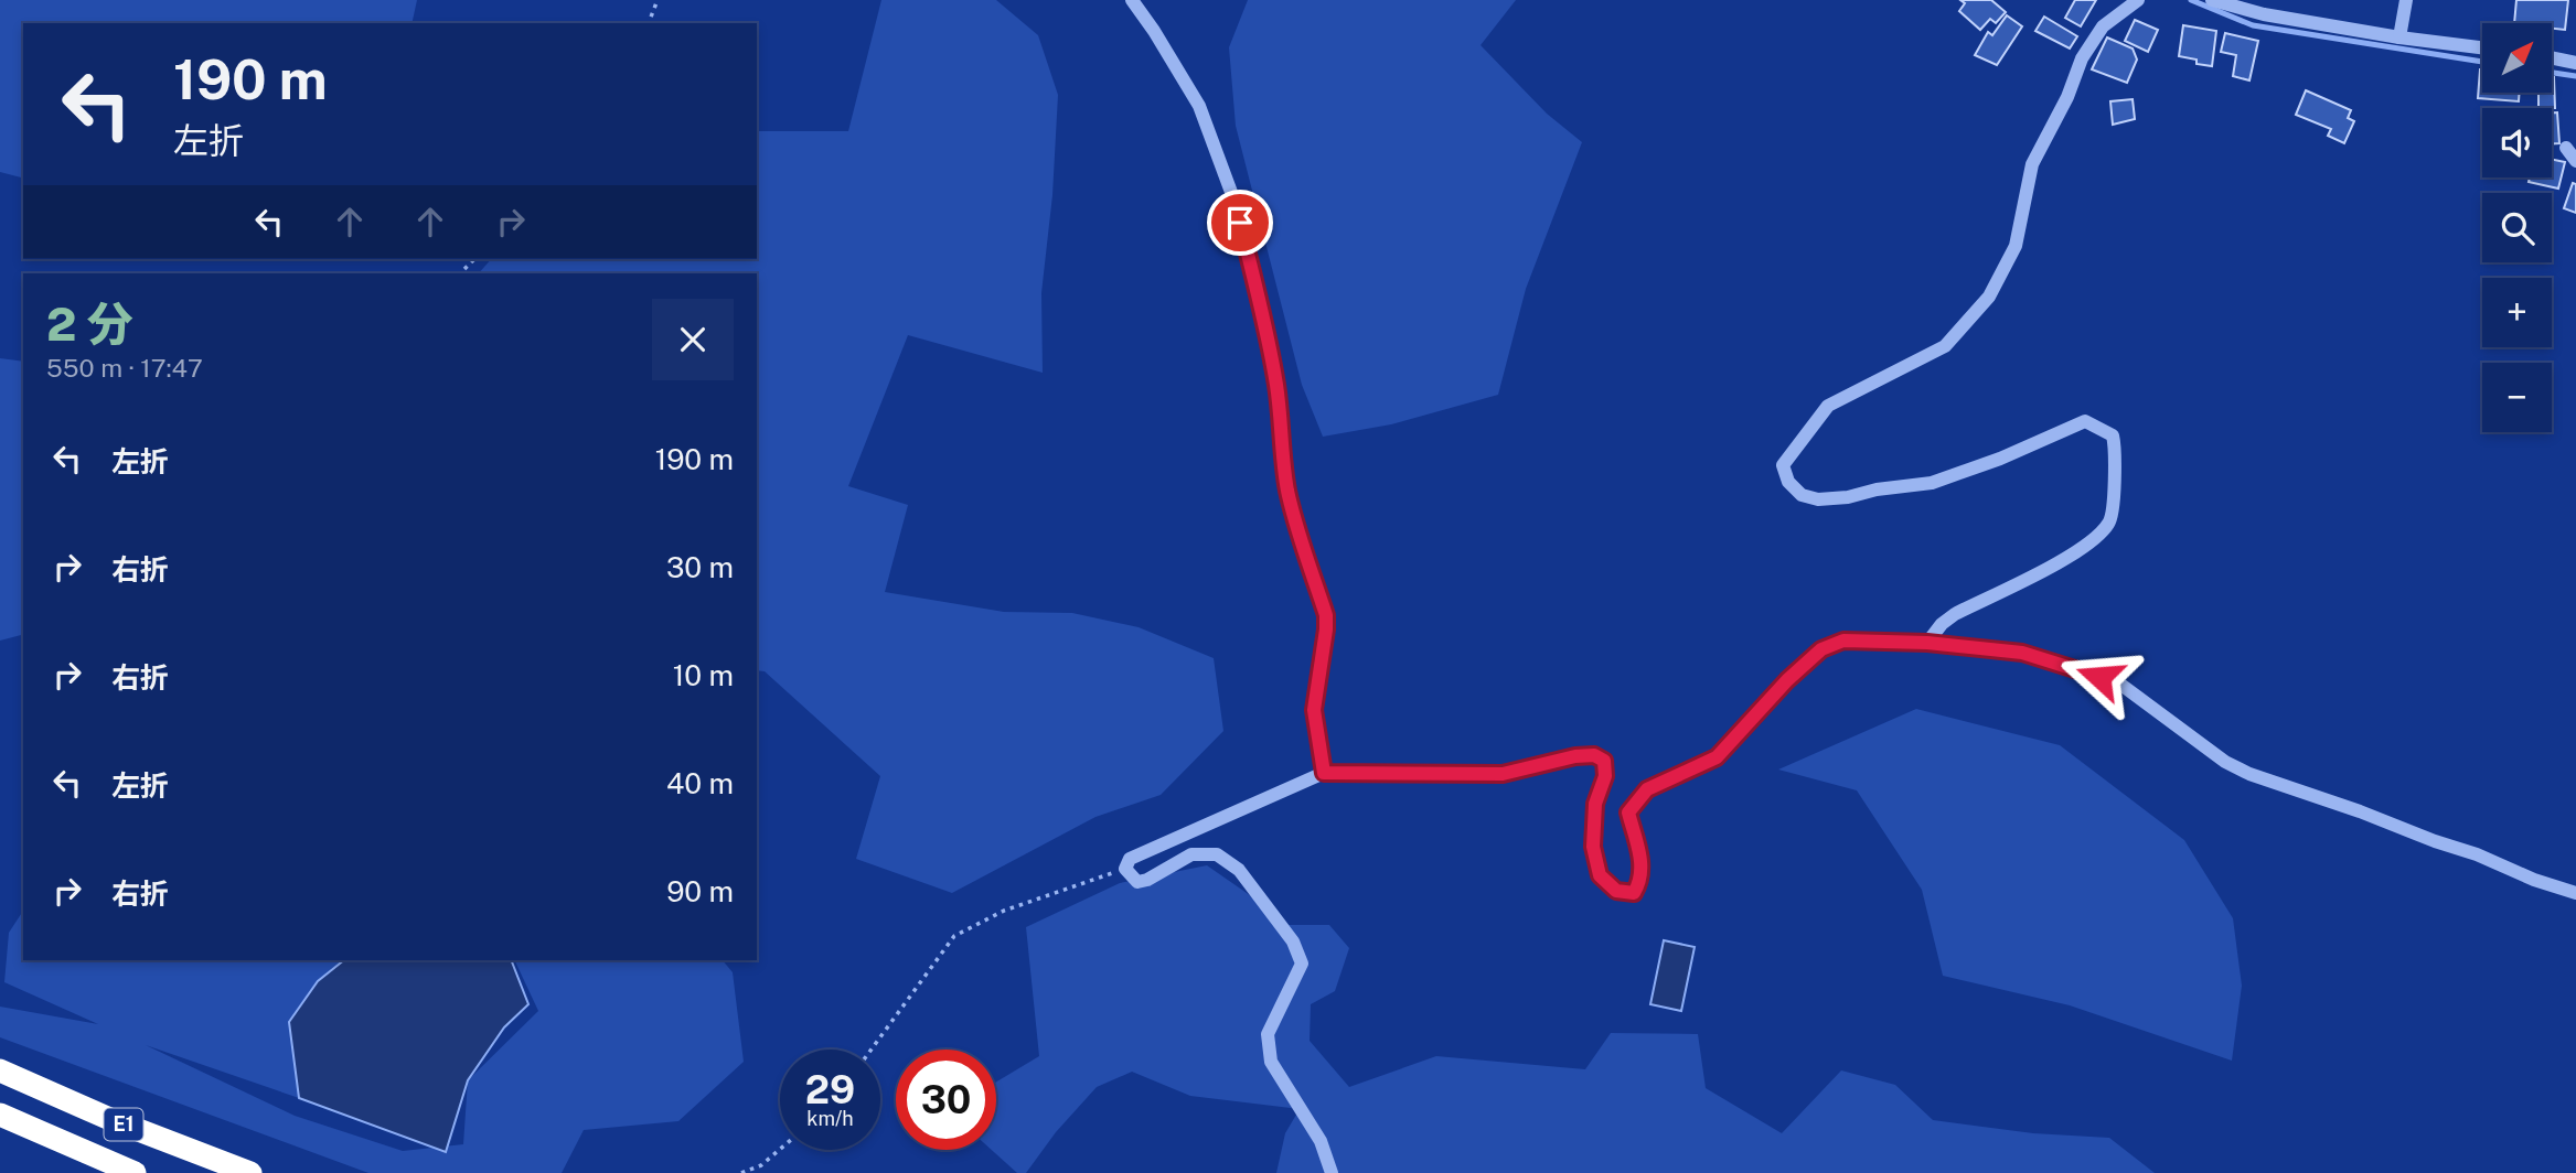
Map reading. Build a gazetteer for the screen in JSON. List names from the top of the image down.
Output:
{
  "streets": {
    "highway": ["E1"]
  },
  "north": "top right",
  "page": {
    "map_buttons": ["+", "−"],
    "turn": ["190 m", "左折"],
    "heading": ["2 分", "550 m · 17:47"],
    "list": [
      {
        "name": "左折",
        "value": "190 m"
      },
      {
        "name": "右折",
        "value": "30 m"
      },
      {
        "name": "右折",
        "value": "10 m"
      },
      {
        "name": "左折",
        "value": "40 m"
      },
      {
        "name": "右折",
        "value": "90 m"
      }
    ],
    "speed": "29 km/h",
    "limit": "30"
  }
}
